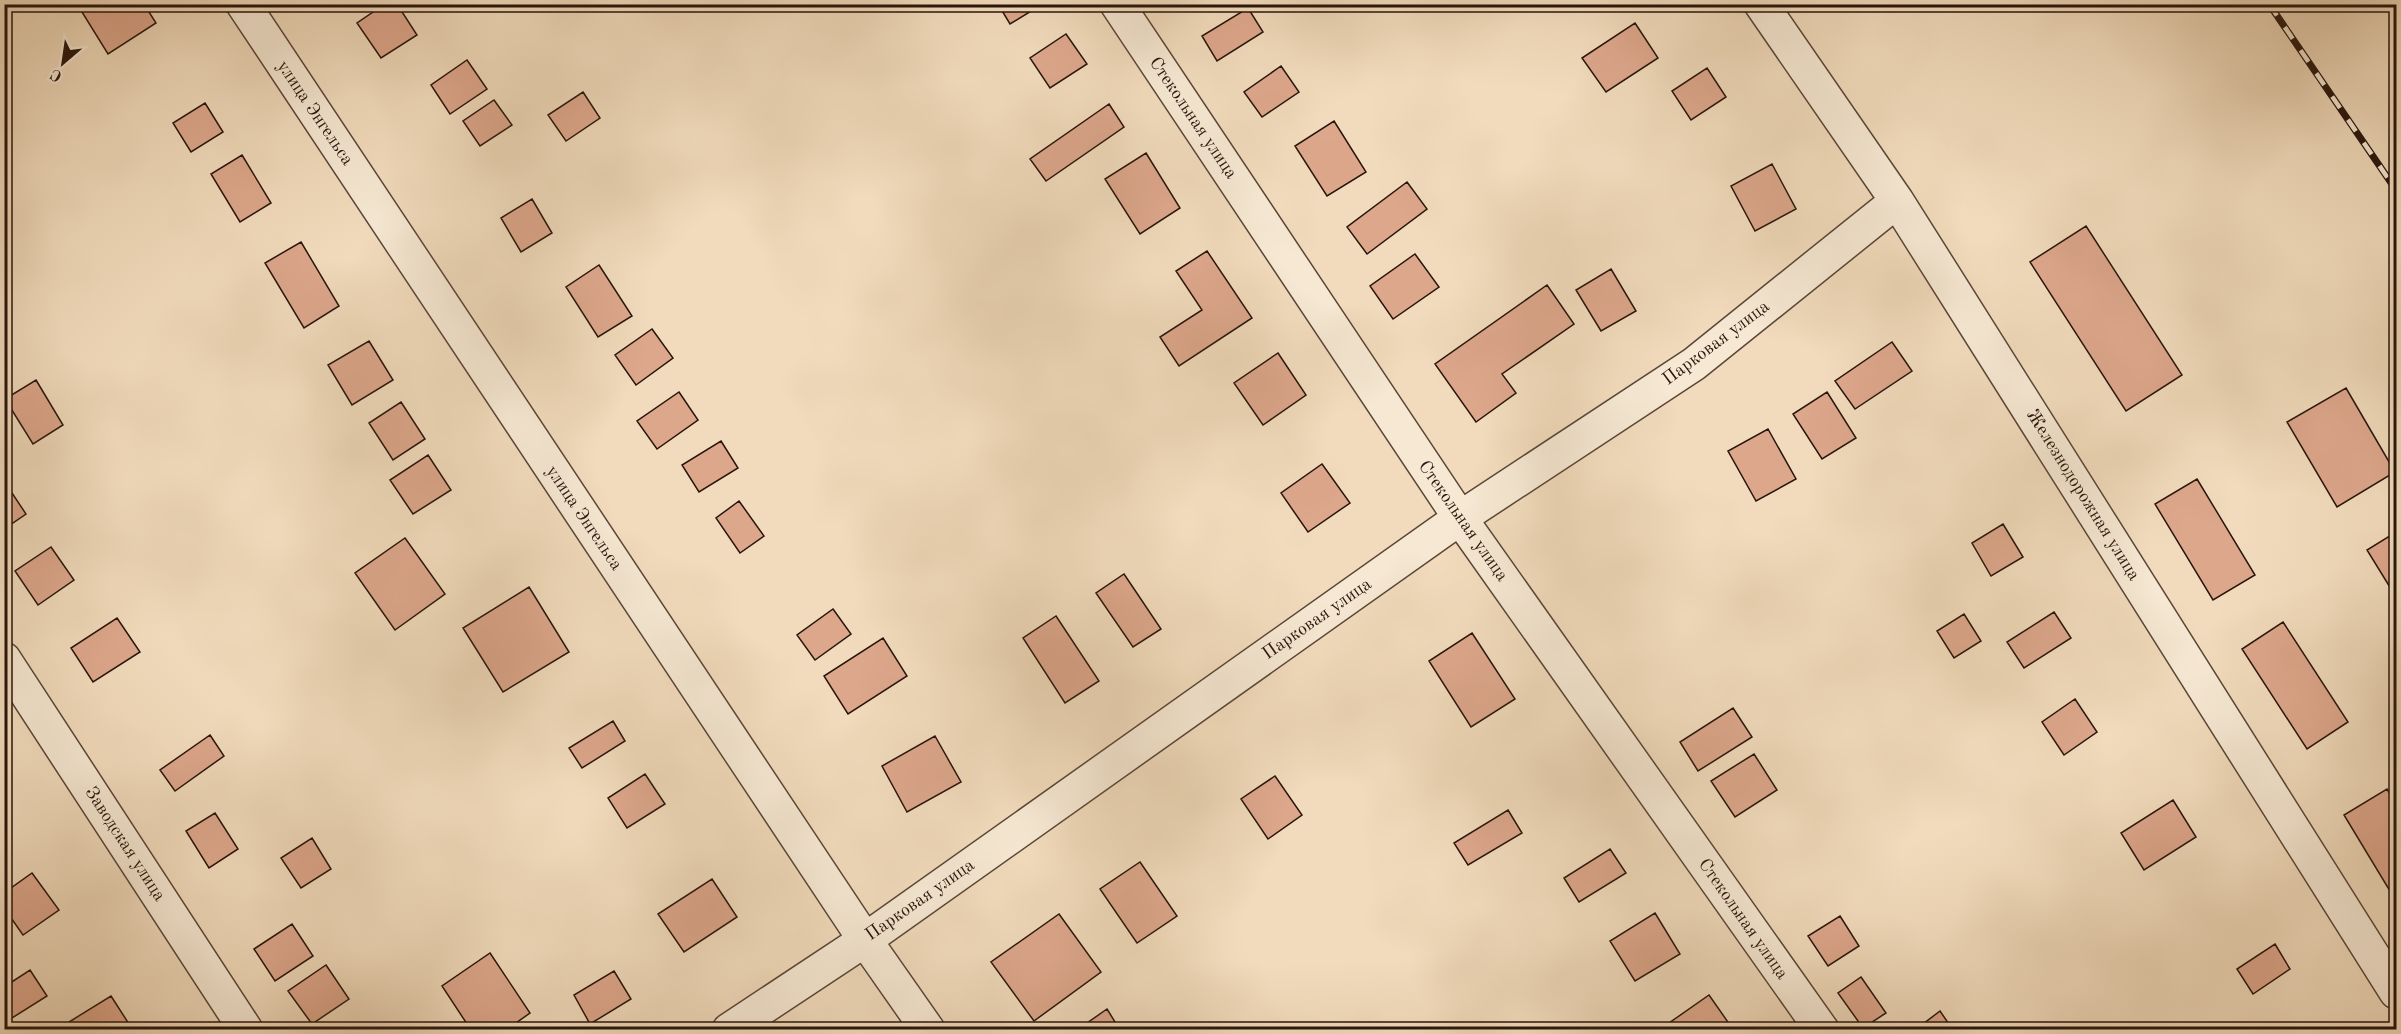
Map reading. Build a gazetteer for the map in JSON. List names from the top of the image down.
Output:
{
  "streets": {
    "street": [
      "улица Энгельса",
      "Стекольная улица",
      "Парковая улица",
      "Железнодорожная улица",
      "Заводская улица"
    ]
  },
  "crossings": [
    ["улица Энгельса", "Парковая улица"],
    ["Стекольная улица", "Парковая улица"],
    ["Парковая улица", "Железнодорожная улица"]
  ],
  "north": "bottom left"
}
